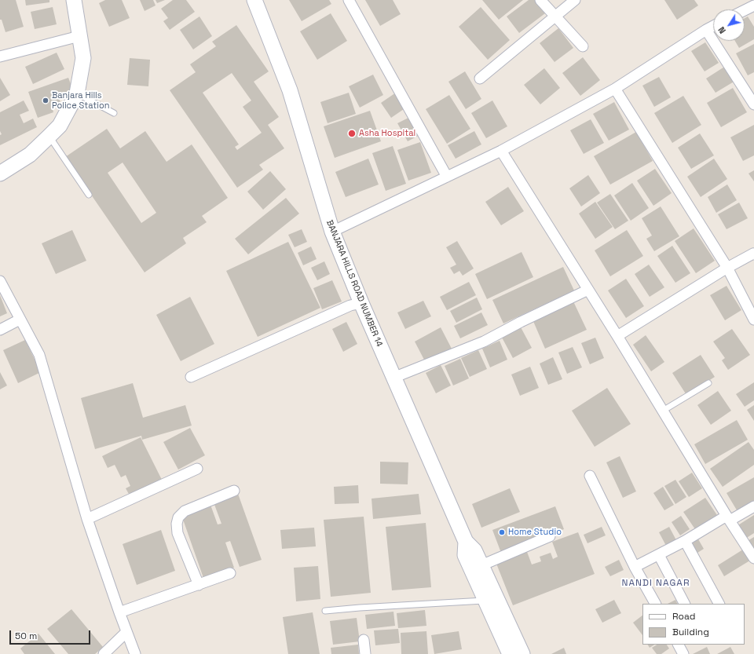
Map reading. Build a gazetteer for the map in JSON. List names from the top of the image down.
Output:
{
  "streets": {
    "street": ["BANJARA HILLS ROAD NUMBER 14"]
  },
  "districts": ["NANDI NAGAR"],
  "places": ["Banjara Hills Police Station", "Asha Hospital", "Home Studio"],
  "legend": ["Road", "Building"],
  "scale_bar": "50 m",
  "north": "bottom left"
}
